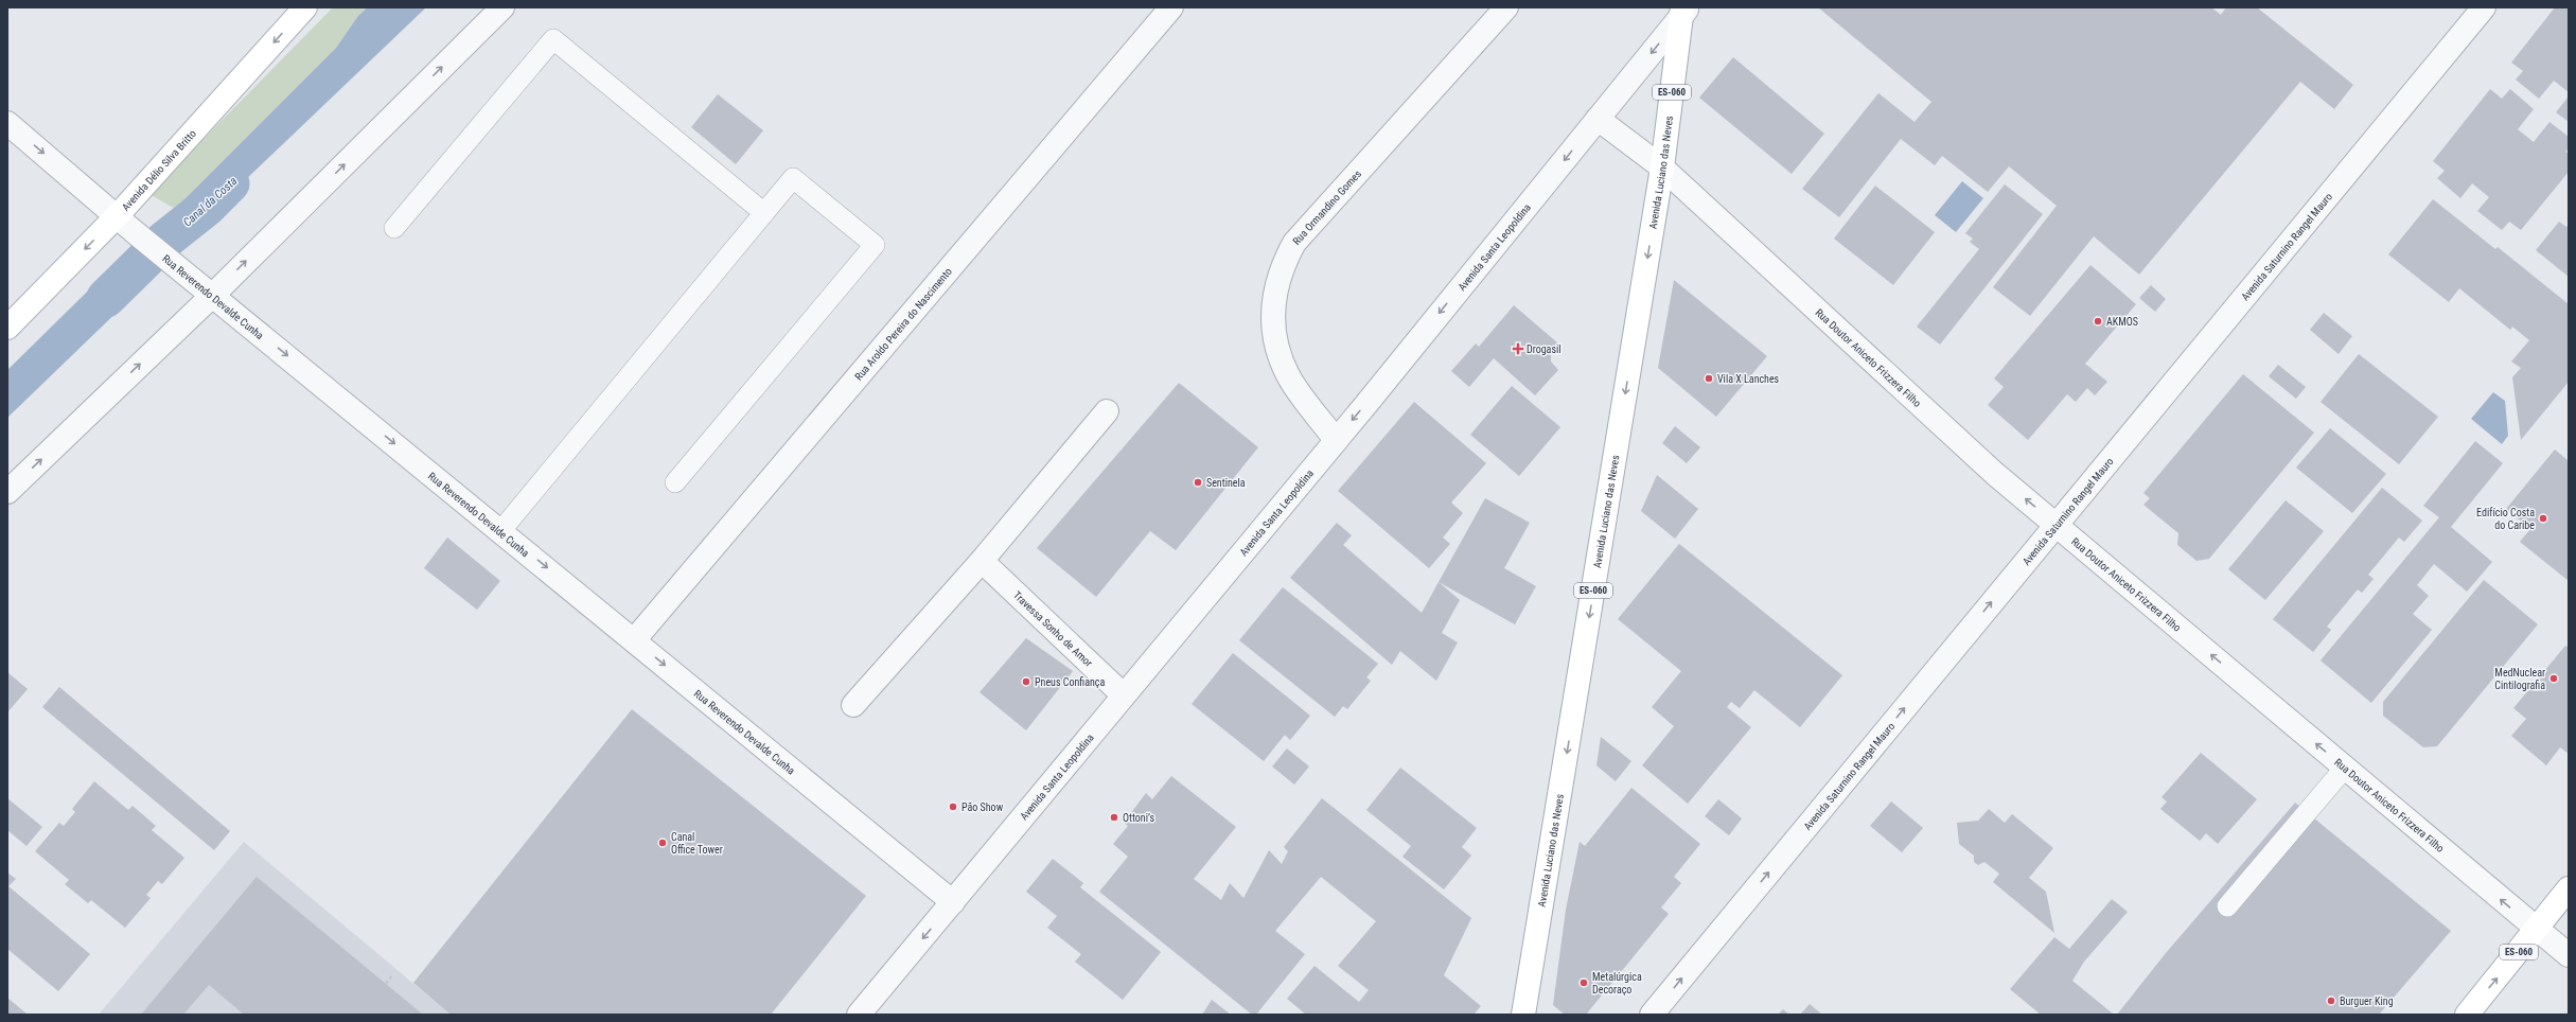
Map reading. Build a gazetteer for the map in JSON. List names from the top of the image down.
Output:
{
  "streets": {
    "main road": ["ES-060", "Avenida Délio Silva Britto", "Avenida Luciano das Neves"],
    "street": [
      "Rua Ormandino Gomes",
      "Avenida Saturnino Rangel Mauro",
      "Avenida Santa Leopoldina",
      "Rua Reverendo Devalde Cunha",
      "Rua Aroldo Pereira do Nascimento",
      "Rua Doutor Aniceto Frizzera Filho",
      "Travessa Sonho de Amor"
    ]
  },
  "crossings": [
    ["ES-060", "Rua Doutor Aniceto Frizzera Filho"],
    ["Avenida Délio Silva Britto", "Rua Reverendo Devalde Cunha"],
    ["Avenida Luciano das Neves", "Avenida Santa Leopoldina"],
    ["Avenida Luciano das Neves", "Rua Doutor Aniceto Frizzera Filho"],
    ["Rua Ormandino Gomes", "Avenida Santa Leopoldina"],
    ["Avenida Saturnino Rangel Mauro", "Rua Doutor Aniceto Frizzera Filho"],
    ["Avenida Santa Leopoldina", "Rua Reverendo Devalde Cunha"],
    ["Avenida Santa Leopoldina", "Rua Doutor Aniceto Frizzera Filho"],
    ["Avenida Santa Leopoldina", "Travessa Sonho de Amor"],
    ["Rua Reverendo Devalde Cunha", "Rua Aroldo Pereira do Nascimento"]
  ],
  "one_way": [
    "Avenida Délio Silva Britto",
    "Avenida Luciano das Neves",
    "Avenida Saturnino Rangel Mauro",
    "Avenida Santa Leopoldina",
    "Rua Reverendo Devalde Cunha",
    "Rua Doutor Aniceto Frizzera Filho"
  ],
  "water": ["Canal da Costa"],
  "places": {
    "other": [
      "AKMOS",
      "Vila X Lanches",
      "Sentinela",
      "Edifício Costa do Caribe",
      "MedNuclear Cintilografia",
      "Pneus Confiança",
      "Pão Show",
      "Ottoni’s",
      "Canal Office Tower",
      "Metalúrgica Decoraço",
      "Burguer King"
    ],
    "health": ["Drogasil"]
  }
}
